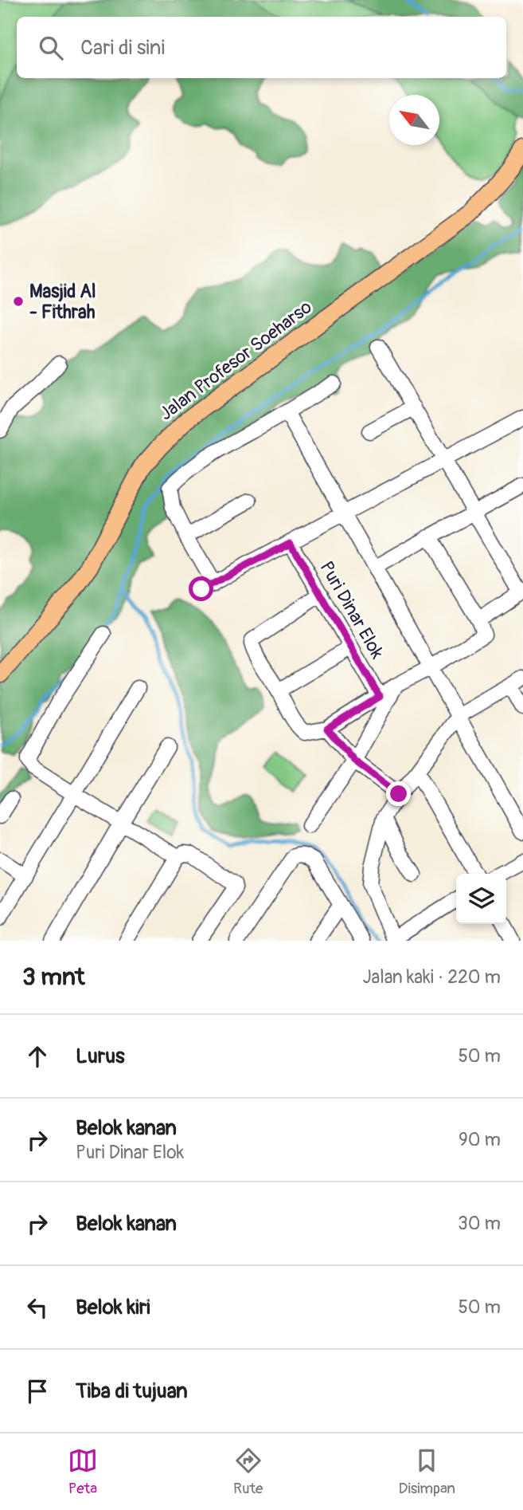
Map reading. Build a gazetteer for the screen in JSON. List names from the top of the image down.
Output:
{
  "streets": {
    "main road": ["Jalan Profesor Soeharso"],
    "street": ["Puri Dinar Elok"]
  },
  "places": ["Masjid Al - Fithrah"],
  "north": "top left",
  "page": {
    "search": "Cari di sini",
    "heading": ["3 mnt", "Jalan kaki · 220 m"],
    "list": [
      ["Lurus", "50 m"],
      ["Belok kanan", "Puri Dinar Elok", "90 m"],
      ["Belok kanan", "30 m"],
      ["Belok kiri", "50 m"],
      "Tiba di tujuan"
    ],
    "nav": ["Peta", "Rute", "Disimpan"]
  }
}
